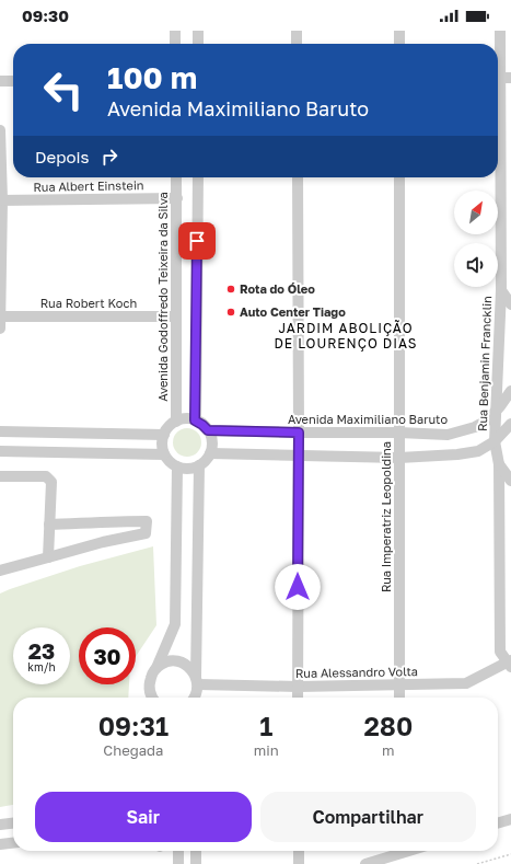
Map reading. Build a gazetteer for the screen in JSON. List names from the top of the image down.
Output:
{
  "streets": {
    "street": [
      "Rua Albert Einstein",
      "Avenida Godoffredo Teixeira da Silva",
      "Rua Robert Koch",
      "Rua Benjamin Francklin",
      "Avenida Maximiliano Baruto",
      "Rua Imperatriz Leopoldina",
      "Rua Alessandro Volta"
    ]
  },
  "crossings": [
    ["Rua Albert Einstein", "Avenida Godoffredo Teixeira da Silva"],
    ["Avenida Godoffredo Teixeira da Silva", "Rua Robert Koch"],
    ["Avenida Godoffredo Teixeira da Silva", "Avenida Maximiliano Baruto"],
    ["Rua Benjamin Francklin", "Avenida Maximiliano Baruto"],
    ["Rua Benjamin Francklin", "Rua Alessandro Volta"],
    ["Avenida Maximiliano Baruto", "Rua Imperatriz Leopoldina"],
    ["Rua Imperatriz Leopoldina", "Rua Alessandro Volta"]
  ],
  "districts": ["JARDIM ABOLIÇÃO DE LOURENÇO DIAS"],
  "places": ["Rota do Óleo", "Auto Center Tiago"],
  "north": "top right",
  "page": {
    "status": "09:30",
    "turn": ["100 m", "Avenida Maximiliano Baruto"],
    "then": "Depois",
    "speed": "23 km/h",
    "limit": "30",
    "eta": [
      "09:31",
      "Chegada",
      "1",
      "min",
      "280",
      "m"
    ],
    "buttons": ["Sair", "Compartilhar"]
  }
}
